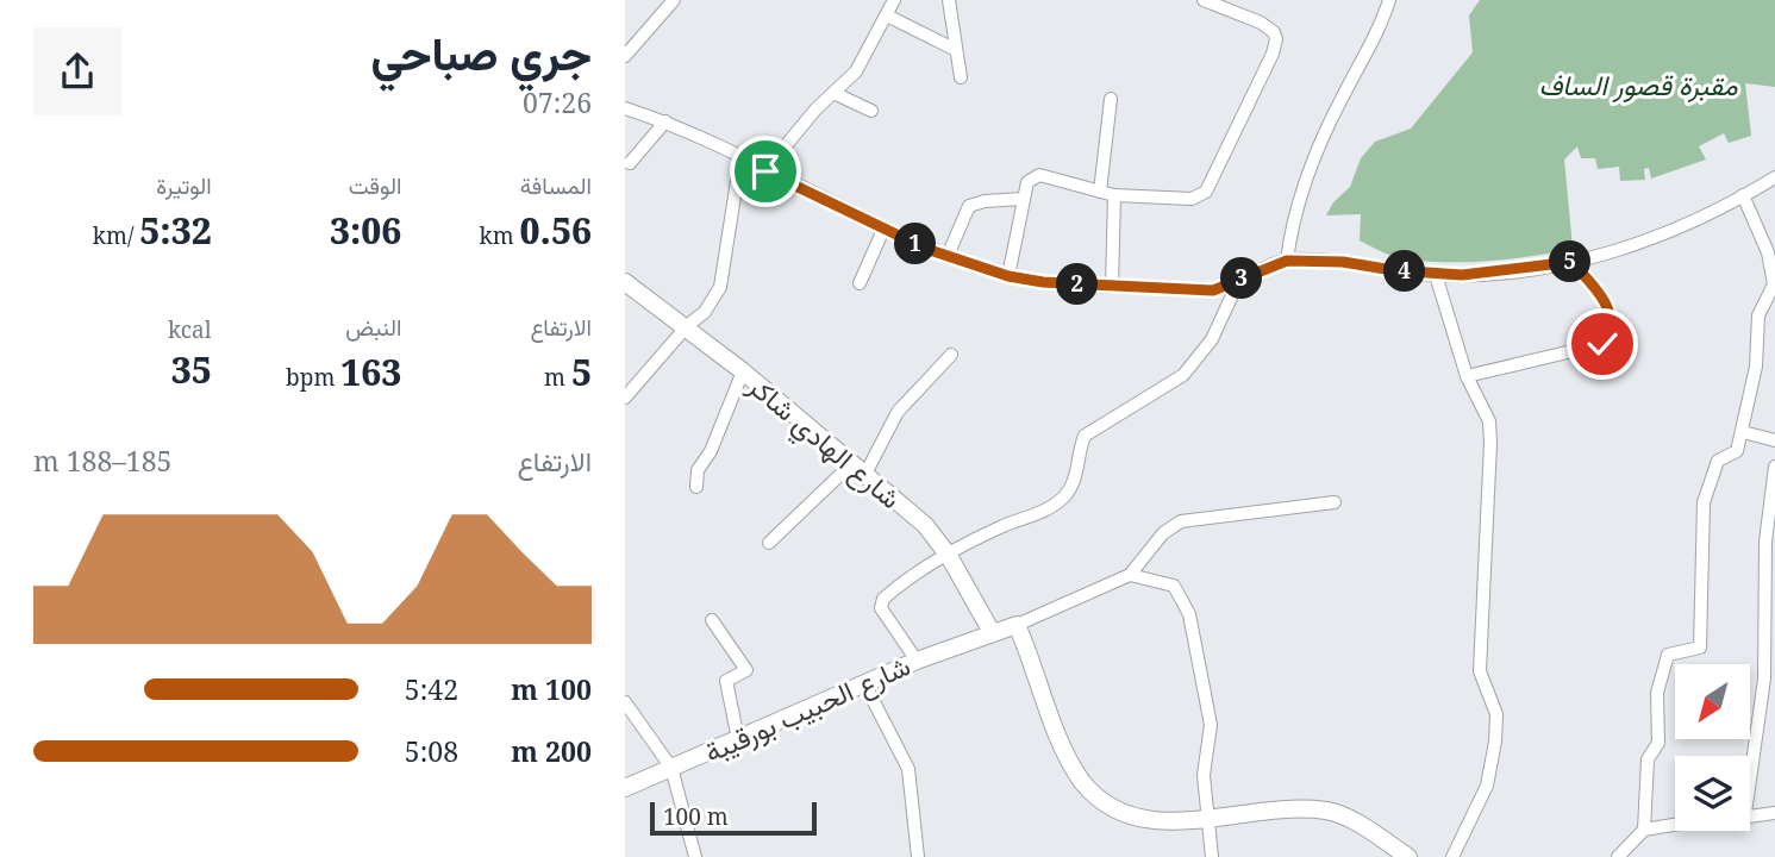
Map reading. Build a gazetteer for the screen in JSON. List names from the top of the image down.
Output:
{
  "streets": {
    "street": ["شارع الهادي شاكر", "شارع الحبيب بورقيبة"]
  },
  "crossings": [
    ["شارع الهادي شاكر", "شارع الحبيب بورقيبة"]
  ],
  "parks": ["مقبرة قصور الساف"],
  "scale_bar": "100 m",
  "north": "bottom left",
  "page": {
    "heading": ["جري صباحي", "07:26"],
    "stats": [
      ["المسافة", "0.56 km"],
      ["الوقت", "3:06"],
      ["الوتيرة", "5:32 /km"],
      ["الارتفاع", "5 m"],
      ["النبض", "163 bpm"],
      ["kcal", "35"]
    ],
    "pins": [
      "1",
      "5",
      "4",
      "3",
      "2"
    ],
    "chart": ["الارتفاع", "185–188 m"],
    "list": [
      {
        "name": "100 m",
        "note": "5:42"
      },
      {
        "name": "200 m",
        "note": "5:08"
      }
    ],
    "scale": "100 m"
  }
}
